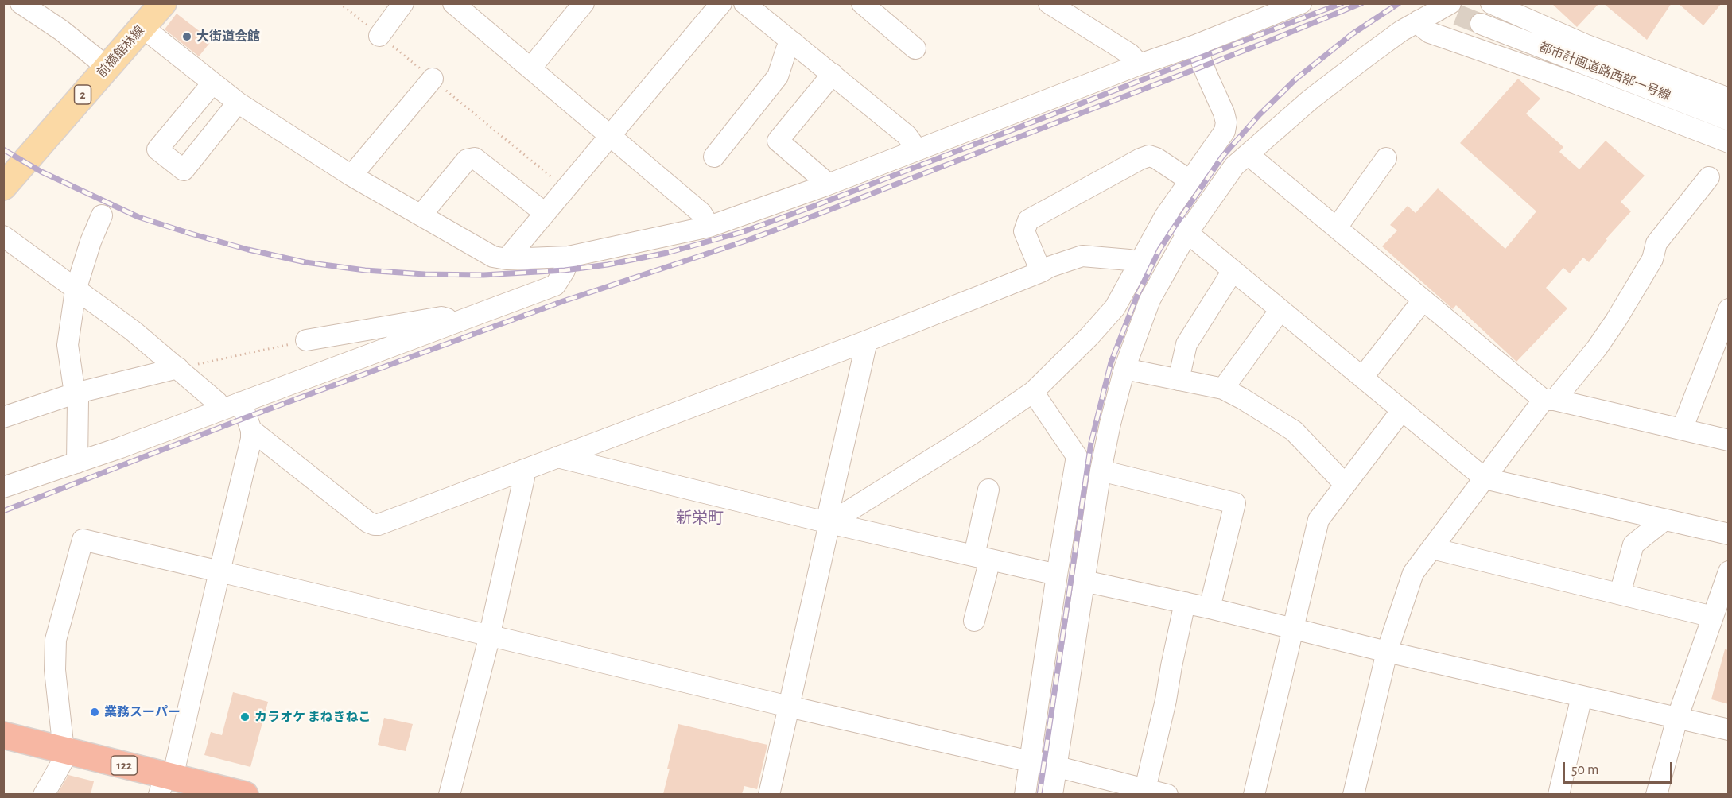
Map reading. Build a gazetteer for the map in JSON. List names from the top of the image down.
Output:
{
  "streets": {
    "highway": ["122"],
    "main road": ["前橋館林線", "2"],
    "street": ["都市計画道路西部一号線"]
  },
  "districts": ["新栄町"],
  "places": ["大街道会館", "業務スーパー", "カラオケ まねきねこ"],
  "scale_bar": "50 m"
}
